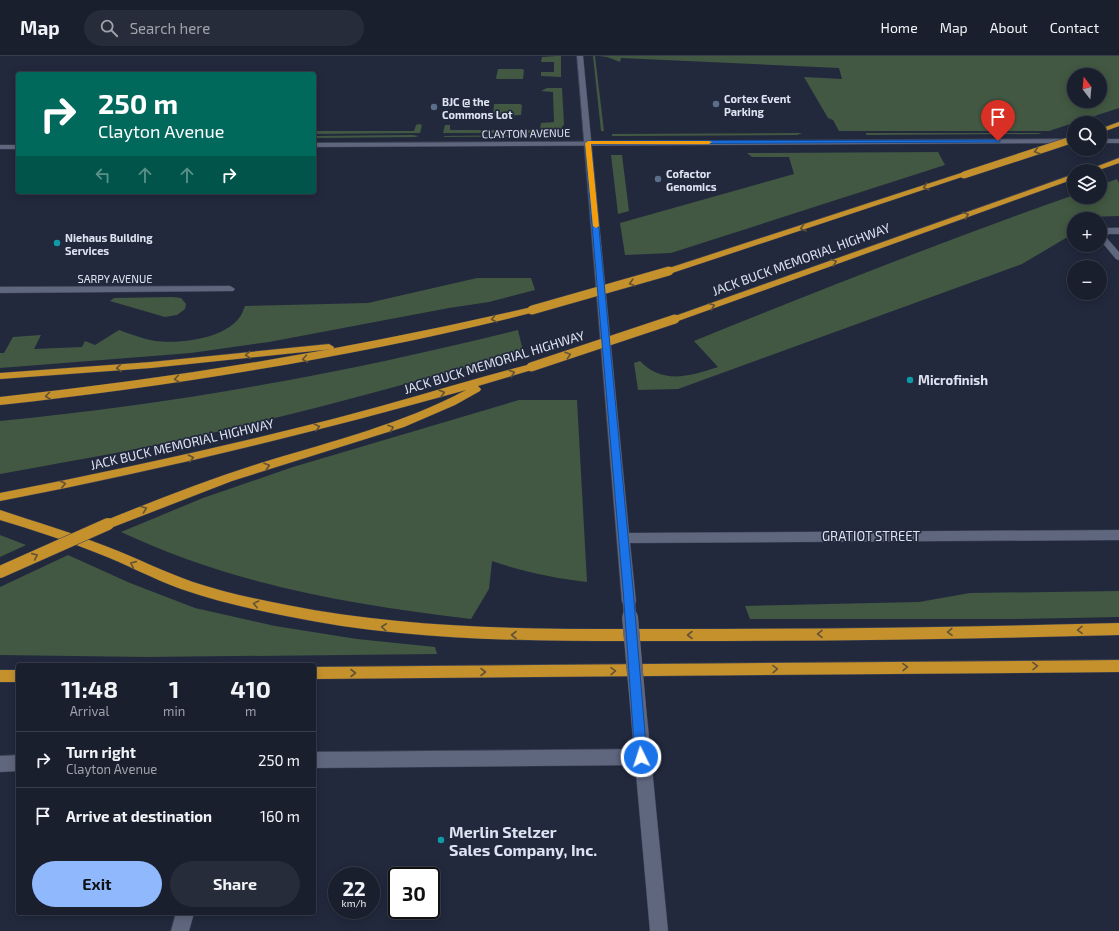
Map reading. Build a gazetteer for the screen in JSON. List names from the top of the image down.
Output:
{
  "streets": {
    "highway": ["JACK BUCK MEMORIAL HIGHWAY"],
    "street": ["CLAYTON AVENUE", "SARPY AVENUE", "GRATIOT STREET"]
  },
  "places": [
    "Cortex Event Parking",
    "BJC @ the Commons Lot",
    "Cofactor Genomics",
    "Niehaus Building Services",
    "Microfinish",
    "Merlin Stelzer Sales Company, Inc."
  ],
  "north": "top",
  "page": {
    "header": "Map",
    "search": "Search here",
    "nav": [
      "Home",
      "Map",
      "About",
      "Contact"
    ],
    "map_buttons": ["+", "−"],
    "turn": ["250 m", "Clayton Avenue"],
    "eta": [
      "11:48",
      "Arrival",
      "1",
      "min",
      "410",
      "m"
    ],
    "list": [
      {
        "name": "Turn right",
        "note": "Clayton Avenue",
        "value": "250 m"
      },
      {
        "name": "Arrive at destination",
        "value": "160 m"
      }
    ],
    "buttons": ["Exit", "Share"],
    "speed": "22 km/h",
    "limit": "30"
  }
}
